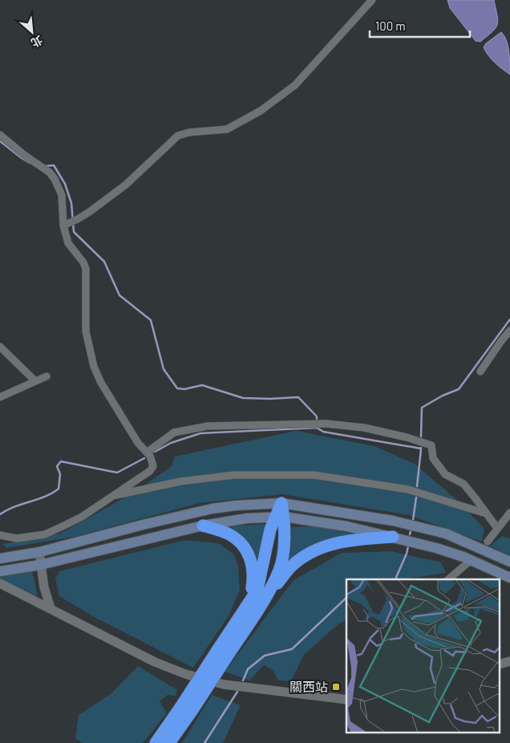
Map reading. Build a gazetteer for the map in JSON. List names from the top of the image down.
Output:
{
  "places": {
    "transit": ["關西站"]
  },
  "scale_bar": "100 m",
  "north": "bottom right"
}
